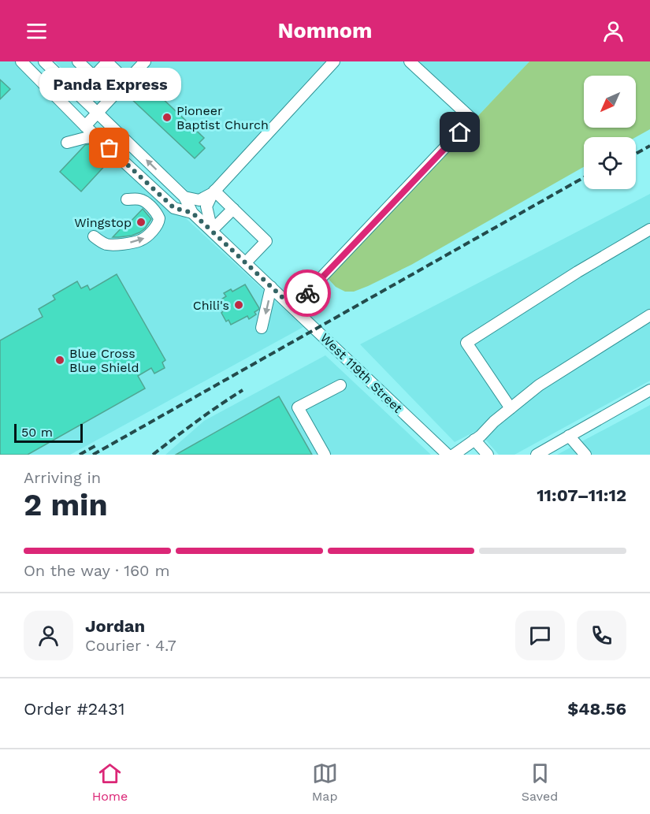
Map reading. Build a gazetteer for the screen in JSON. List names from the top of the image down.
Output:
{
  "streets": {
    "street": ["West 119th Street"]
  },
  "places": [
    "Pioneer Baptist Church",
    "Panda Express",
    "Wingstop",
    "Chili's",
    "Blue Cross Blue Shield"
  ],
  "scale_bar": "50 m",
  "north": "bottom left",
  "page": {
    "header": "Nomnom",
    "bubble": "Panda Express",
    "scale": "50 m",
    "heading": ["2 min", "Arriving in", "11:07–11:12"],
    "panel": [
      "Jordan",
      "Courier · 4.7",
      "Order #2431",
      "$48.56"
    ],
    "bar": "On the way · 160 m",
    "tabs": ["Home", "Map", "Saved"]
  }
}
